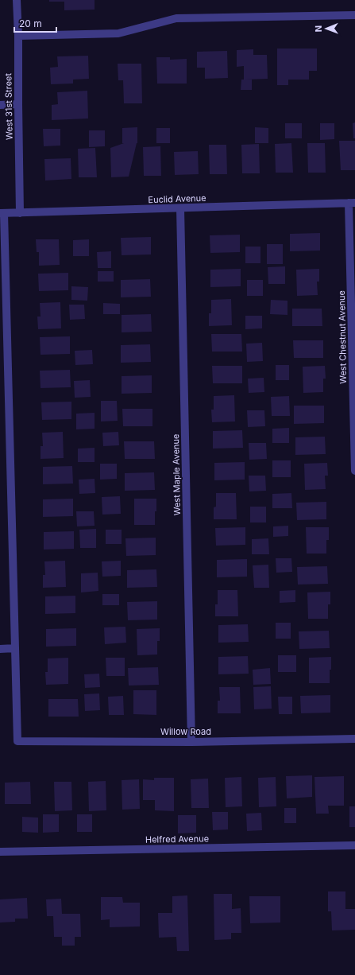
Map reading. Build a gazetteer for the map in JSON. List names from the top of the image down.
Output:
{
  "streets": {
    "street": [
      "West 31st Street",
      "Euclid Avenue",
      "West Chestnut Avenue",
      "West Maple Avenue",
      "Willow Road",
      "Helfred Avenue"
    ]
  },
  "crossings": [
    ["West 31st Street", "Euclid Avenue"],
    ["Euclid Avenue", "West Chestnut Avenue"],
    ["Euclid Avenue", "West Maple Avenue"],
    ["West Maple Avenue", "Willow Road"]
  ],
  "scale_bar": "20 m",
  "north": "left"
}
